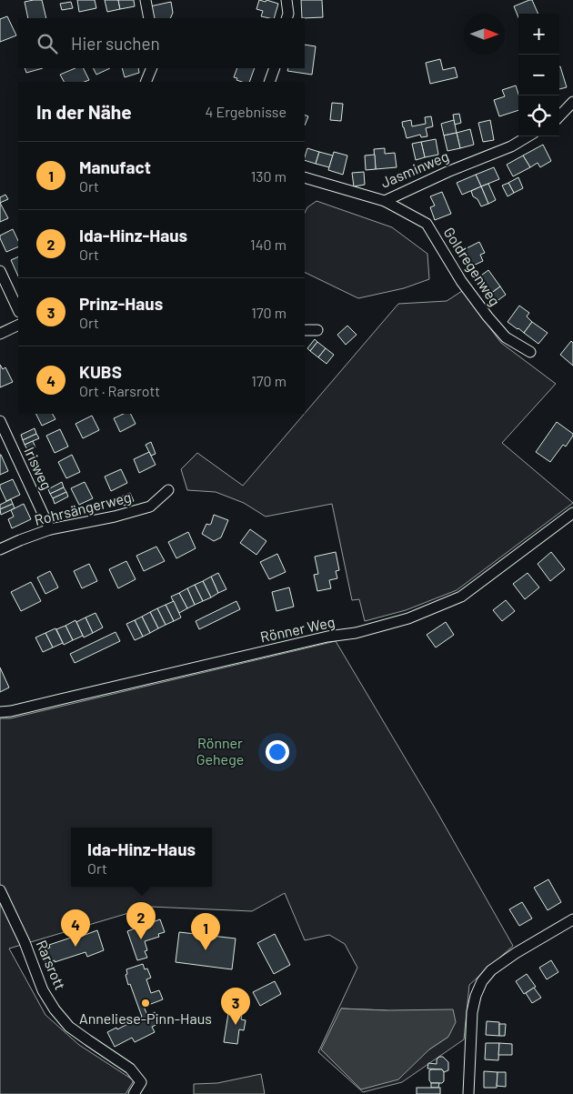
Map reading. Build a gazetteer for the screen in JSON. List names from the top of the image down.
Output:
{
  "streets": {
    "street": [
      "Jasminweg",
      "Goldregenweg",
      "Irisweg",
      "Rohrsängerweg",
      "Rönner Weg",
      "Rarsrott"
    ]
  },
  "crossings": [
    ["Jasminweg", "Goldregenweg"],
    ["Irisweg", "Rohrsängerweg"]
  ],
  "parks": ["Rönner Gehege"],
  "places": ["Anneliese-Pinn-Haus"],
  "north": "right",
  "page": {
    "map_buttons": ["+", "−"],
    "search": "Hier suchen",
    "heading": ["In der Nähe", "4 Ergebnisse"],
    "list": [
      {
        "mark": "1",
        "name": "Manufact",
        "note": "Ort",
        "value": "130 m"
      },
      {
        "mark": "2",
        "name": "Ida-Hinz-Haus",
        "note": "Ort",
        "value": "140 m"
      },
      {
        "mark": "3",
        "name": "Prinz-Haus",
        "note": "Ort",
        "value": "170 m"
      },
      {
        "mark": "4",
        "name": "KUBS",
        "note": "Ort · Rarsrott",
        "value": "170 m"
      }
    ],
    "popup": ["Ida-Hinz-Haus", "Ort"],
    "pins": [
      "2",
      "4",
      "1",
      "3"
    ]
  }
}
